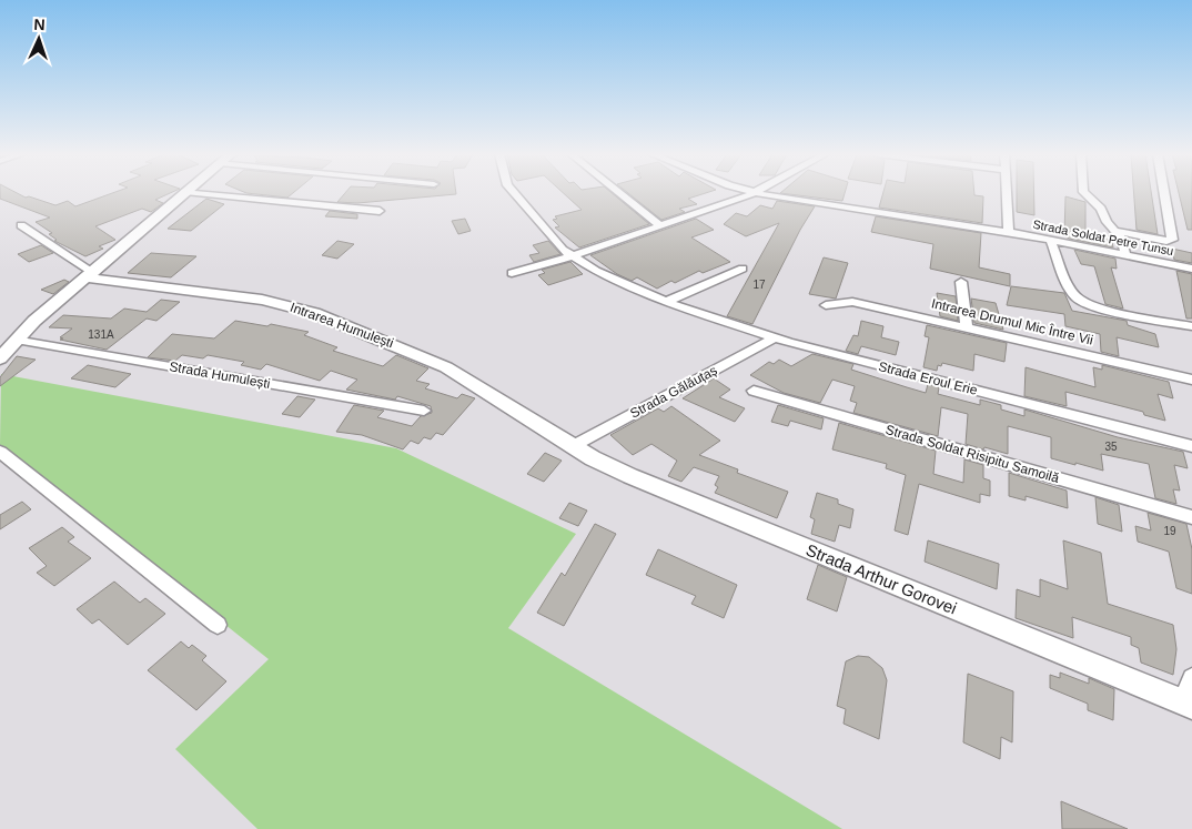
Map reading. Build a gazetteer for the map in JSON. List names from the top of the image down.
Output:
{
  "streets": {
    "street": [
      "Strada Soldat Petre Tunsu",
      "Intrarea Drumul Mic Între Vii",
      "Intrarea Humulești",
      "Strada Humulești",
      "Strada Eroul Erie",
      "Strada Gălăuțaș",
      "Strada Soldat Risipitu Samoilă",
      "Strada Arthur Gorovei"
    ]
  },
  "crossings": [
    ["Intrarea Humulești", "Strada Gălăuțaș"],
    ["Intrarea Humulești", "Strada Arthur Gorovei"],
    ["Strada Eroul Erie", "Strada Gălăuțaș"],
    ["Strada Gălăuțaș", "Strada Arthur Gorovei"]
  ],
  "house_numbers": [
    "17",
    "131A",
    "35",
    "19"
  ],
  "north": "top"
}
